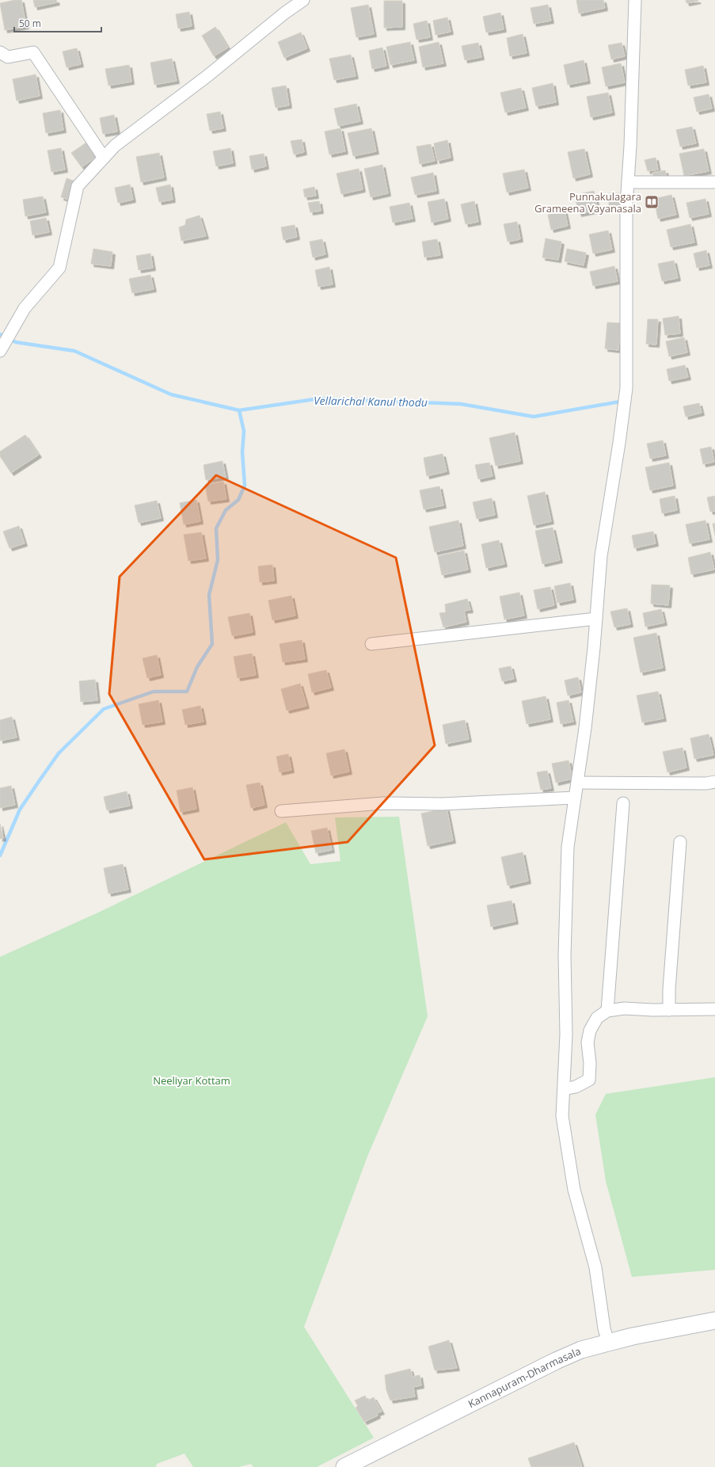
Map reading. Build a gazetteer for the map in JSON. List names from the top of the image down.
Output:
{
  "streets": {
    "main road": ["Kannapuram-Dharmasala"]
  },
  "water": ["Vellarichal Kanul thodu"],
  "parks": ["Neeliyar Kottam"],
  "places": {
    "library": ["Punnakulagara Grameena Vayanasala"]
  },
  "scale_bar": "50 m"
}
